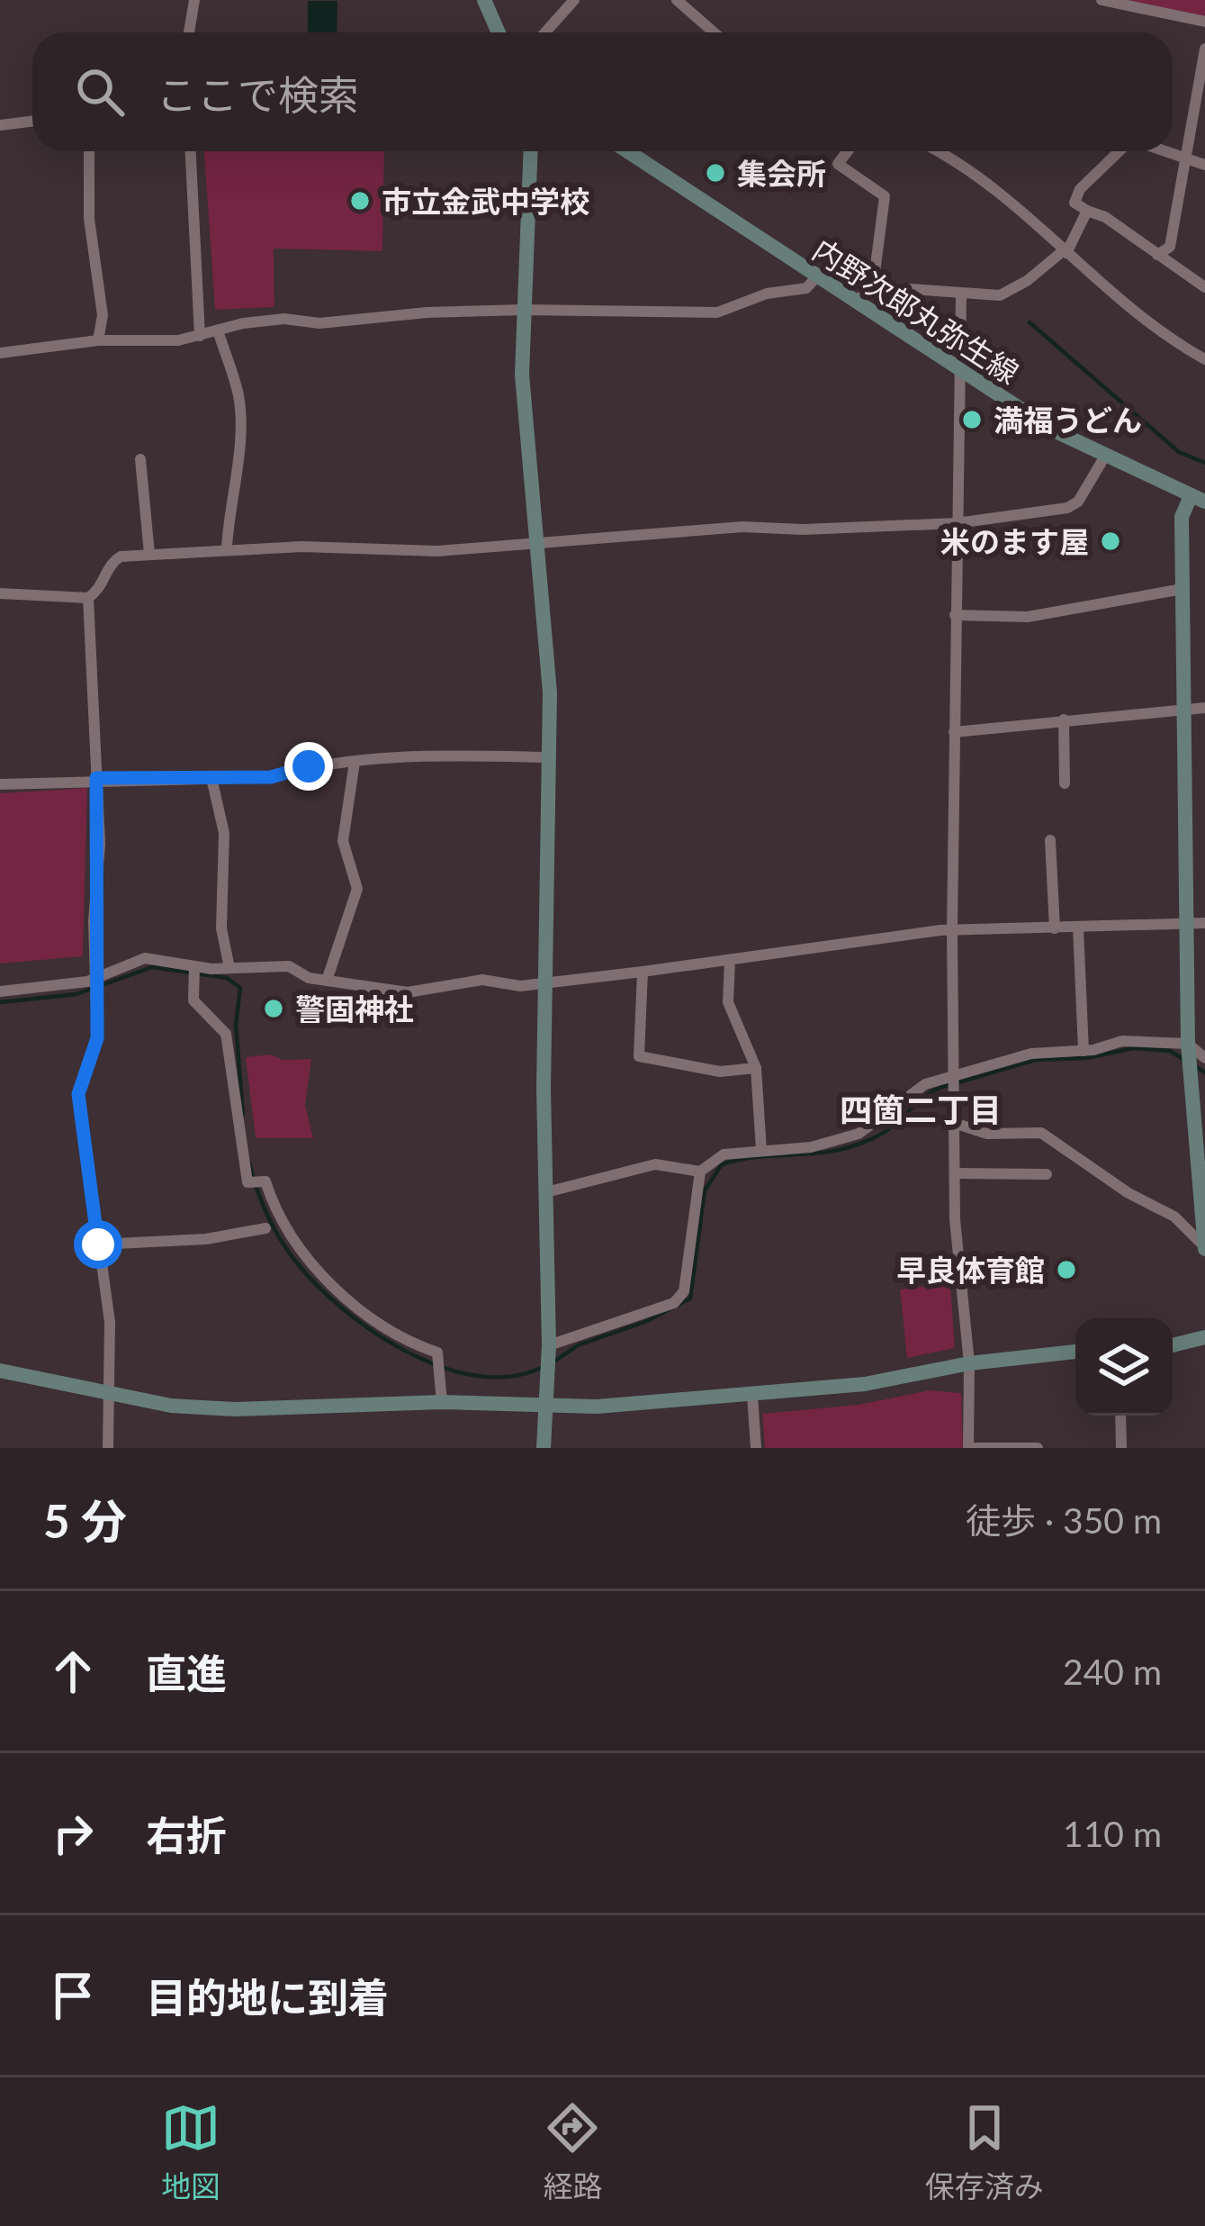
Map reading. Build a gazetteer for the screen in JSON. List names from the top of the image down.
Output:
{
  "streets": {
    "street": ["内野次郎丸弥生線"]
  },
  "districts": ["四箇二丁目"],
  "places": [
    "集会所",
    "市立金武中学校",
    "満福うどん",
    "米のます屋",
    "警固神社",
    "早良体育館"
  ],
  "page": {
    "search": "ここで検索",
    "heading": ["5 分", "徒歩 · 350 m"],
    "list": [
      ["直進", "240 m"],
      ["右折", "110 m"],
      "目的地に到着"
    ],
    "nav": ["地図", "経路", "保存済み"]
  }
}
